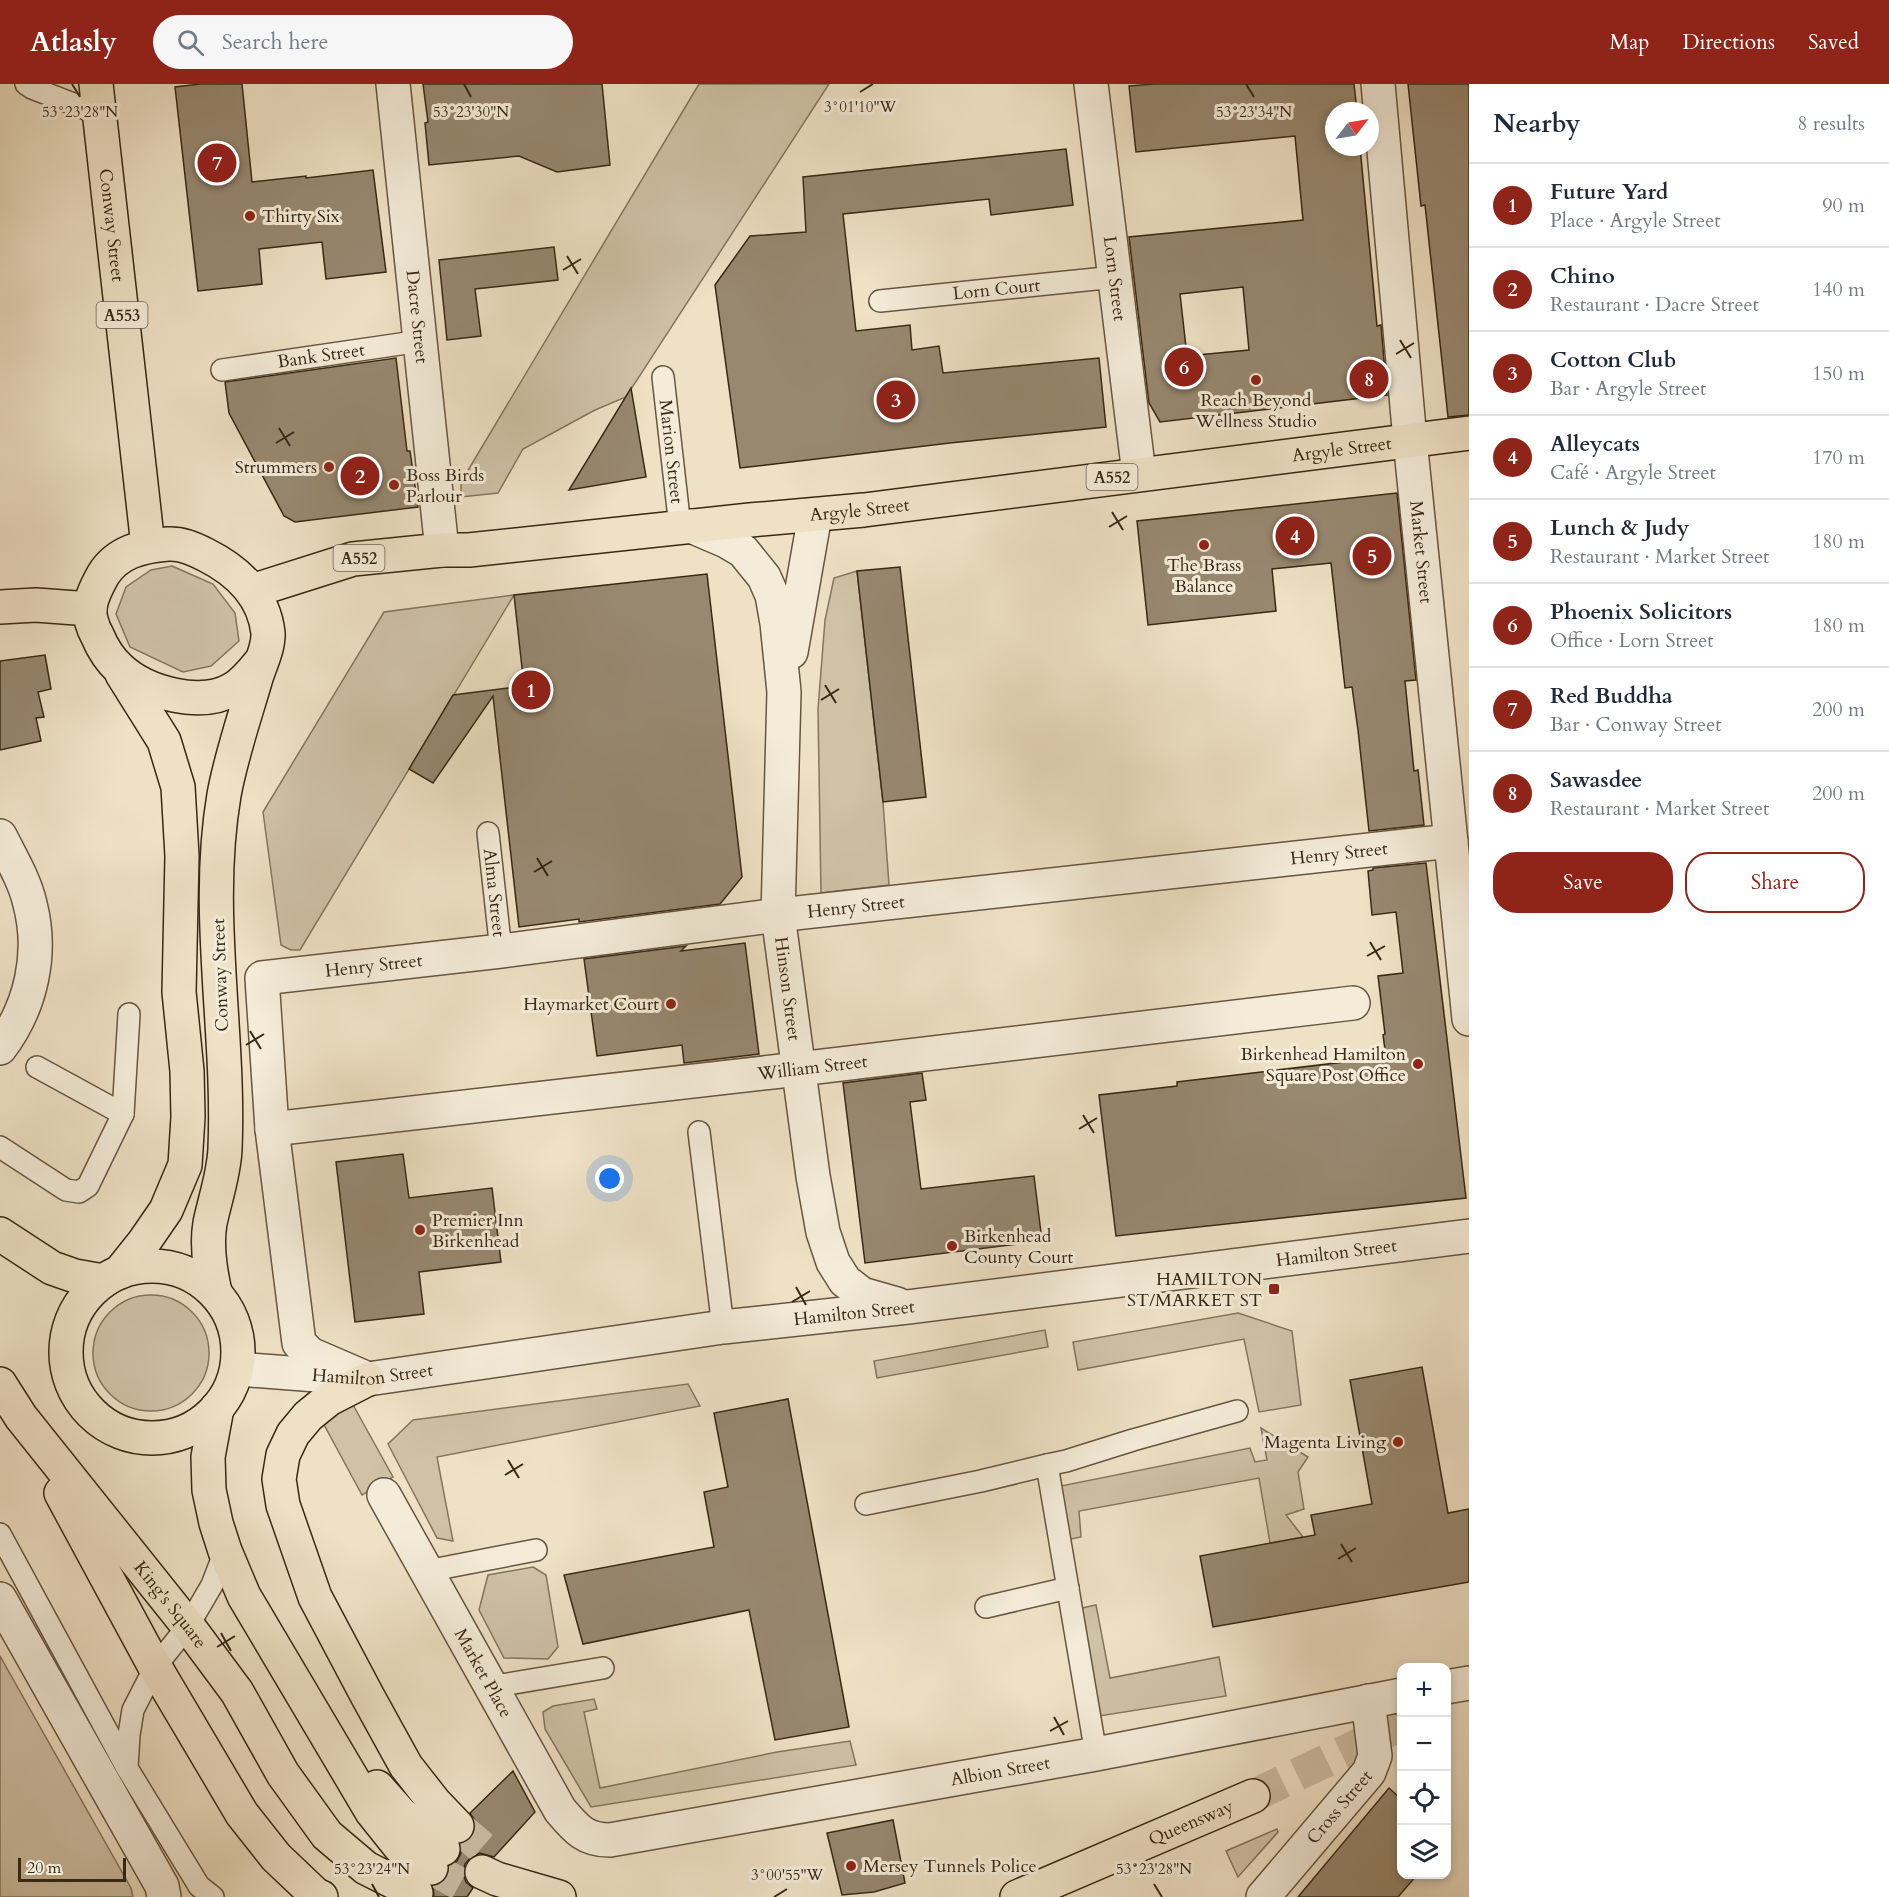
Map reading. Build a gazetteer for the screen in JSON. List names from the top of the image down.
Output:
{
  "streets": {
    "main road": [
      "Conway Street",
      "A553",
      "Argyle Street",
      "A552",
      "King's Square",
      "Queensway"
    ],
    "street": [
      "Lorn Street",
      "Dacre Street",
      "Market Street",
      "Henry Street",
      "Hinson Street",
      "William Street",
      "Hamilton Street",
      "Market Place",
      "Albion Street",
      "Cross Street"
    ],
    "lane": [
      "Lorn Court",
      "Bank Street",
      "Marion Street",
      "Alma Street"
    ]
  },
  "crossings": [
    ["Conway Street", "Argyle Street"],
    ["Conway Street", "Hamilton Street"],
    ["Lorn Street", "Lorn Court"],
    ["Lorn Street", "Argyle Street"],
    ["Dacre Street", "Bank Street"],
    ["Dacre Street", "Argyle Street"],
    ["Argyle Street", "Marion Street"],
    ["Argyle Street", "Market Street"],
    ["Argyle Street", "Hinson Street"],
    ["Marion Street", "Hinson Street"],
    ["Market Street", "Henry Street"],
    ["Henry Street", "Alma Street"],
    ["Henry Street", "Hinson Street"],
    ["Henry Street", "William Street"],
    ["Hinson Street", "William Street"],
    ["Hinson Street", "Hamilton Street"],
    ["Market Place", "Albion Street"],
    ["Albion Street", "Cross Street"]
  ],
  "places": {
    "other": [
      "Thirty Six",
      "Reach Beyond Wellness Studio",
      "Strummers",
      "Boss Birds Parlour",
      "The Brass Balance",
      "Haymarket Court",
      "Birkenhead Hamilton Square Post Office",
      "Premier Inn Birkenhead",
      "Birkenhead County Court",
      "Magenta Living",
      "Mersey Tunnels Police"
    ],
    "transit": ["HAMILTON ST/MARKET ST"]
  },
  "scale_bar": "20 m",
  "north": "top right",
  "page": {
    "header": "Atlasly",
    "search": "Search here",
    "nav": ["Map", "Directions", "Saved"],
    "heading": ["Nearby", "8 results"],
    "pins": [
      "7",
      "6",
      "8",
      "3",
      "2",
      "4",
      "5",
      "1"
    ],
    "list": [
      {
        "mark": "1",
        "name": "Future Yard",
        "note": "Place · Argyle Street",
        "value": "90 m"
      },
      {
        "mark": "2",
        "name": "Chino",
        "note": "Restaurant · Dacre Street",
        "value": "140 m"
      },
      {
        "mark": "3",
        "name": "Cotton Club",
        "note": "Bar · Argyle Street",
        "value": "150 m"
      },
      {
        "mark": "4",
        "name": "Alleycats",
        "note": "Café · Argyle Street",
        "value": "170 m"
      },
      {
        "mark": "5",
        "name": "Lunch & Judy",
        "note": "Restaurant · Market Street",
        "value": "180 m"
      },
      {
        "mark": "6",
        "name": "Phoenix Solicitors",
        "note": "Office · Lorn Street",
        "value": "180 m"
      },
      {
        "mark": "7",
        "name": "Red Buddha",
        "note": "Bar · Conway Street",
        "value": "200 m"
      },
      {
        "mark": "8",
        "name": "Sawasdee",
        "note": "Restaurant · Market Street",
        "value": "200 m"
      }
    ],
    "buttons": ["Save", "Share"],
    "map_buttons": ["+", "−"],
    "scale": "20 m"
  },
  "coordinates": [
    "3°01'10\"W",
    "53°23'28\"N",
    "53°23'30\"N",
    "53°23'34\"N",
    "53°23'24\"N",
    "3°00'55\"W"
  ]
}
